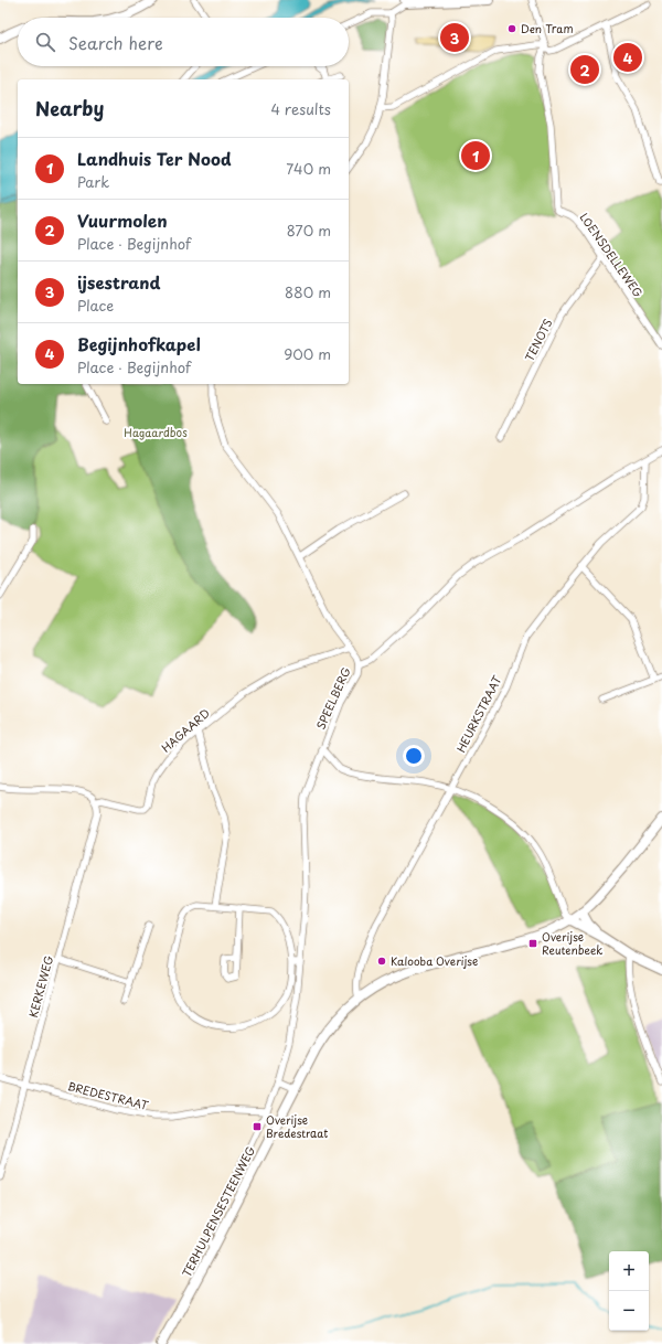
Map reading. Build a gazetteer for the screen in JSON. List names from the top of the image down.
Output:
{
  "streets": {
    "main road": ["TERHULPENSESTEENWEG"],
    "street": [
      "LOENSDELLEWEG",
      "TENOTS",
      "SPEELBERG",
      "HEURKSTRAAT",
      "HAGAARD",
      "KERKEWEG",
      "BREDESTRAAT"
    ]
  },
  "crossings": [
    ["LOENSDELLEWEG", "TENOTS"],
    ["SPEELBERG", "HEURKSTRAAT"],
    ["SPEELBERG", "BREDESTRAAT"],
    ["SPEELBERG", "TERHULPENSESTEENWEG"],
    ["HEURKSTRAAT", "TERHULPENSESTEENWEG"],
    ["HAGAARD", "KERKEWEG"],
    ["KERKEWEG", "BREDESTRAAT"]
  ],
  "parks": ["Hagaardbos"],
  "places": {
    "other": ["Den Tram", "Kalooba Overijse"],
    "transit": ["Overijse Reutenbeek", "Overijse Bredestraat"]
  },
  "page": {
    "search": "Search here",
    "pins": [
      "3",
      "4",
      "2",
      "1"
    ],
    "heading": ["Nearby", "4 results"],
    "list": [
      {
        "mark": "1",
        "name": "Landhuis Ter Nood",
        "note": "Park",
        "value": "740 m"
      },
      {
        "mark": "2",
        "name": "Vuurmolen",
        "note": "Place · Begijnhof",
        "value": "870 m"
      },
      {
        "mark": "3",
        "name": "ijsestrand",
        "note": "Place",
        "value": "880 m"
      },
      {
        "mark": "4",
        "name": "Begijnhofkapel",
        "note": "Place · Begijnhof",
        "value": "900 m"
      }
    ],
    "map_buttons": ["+", "−"]
  }
}
